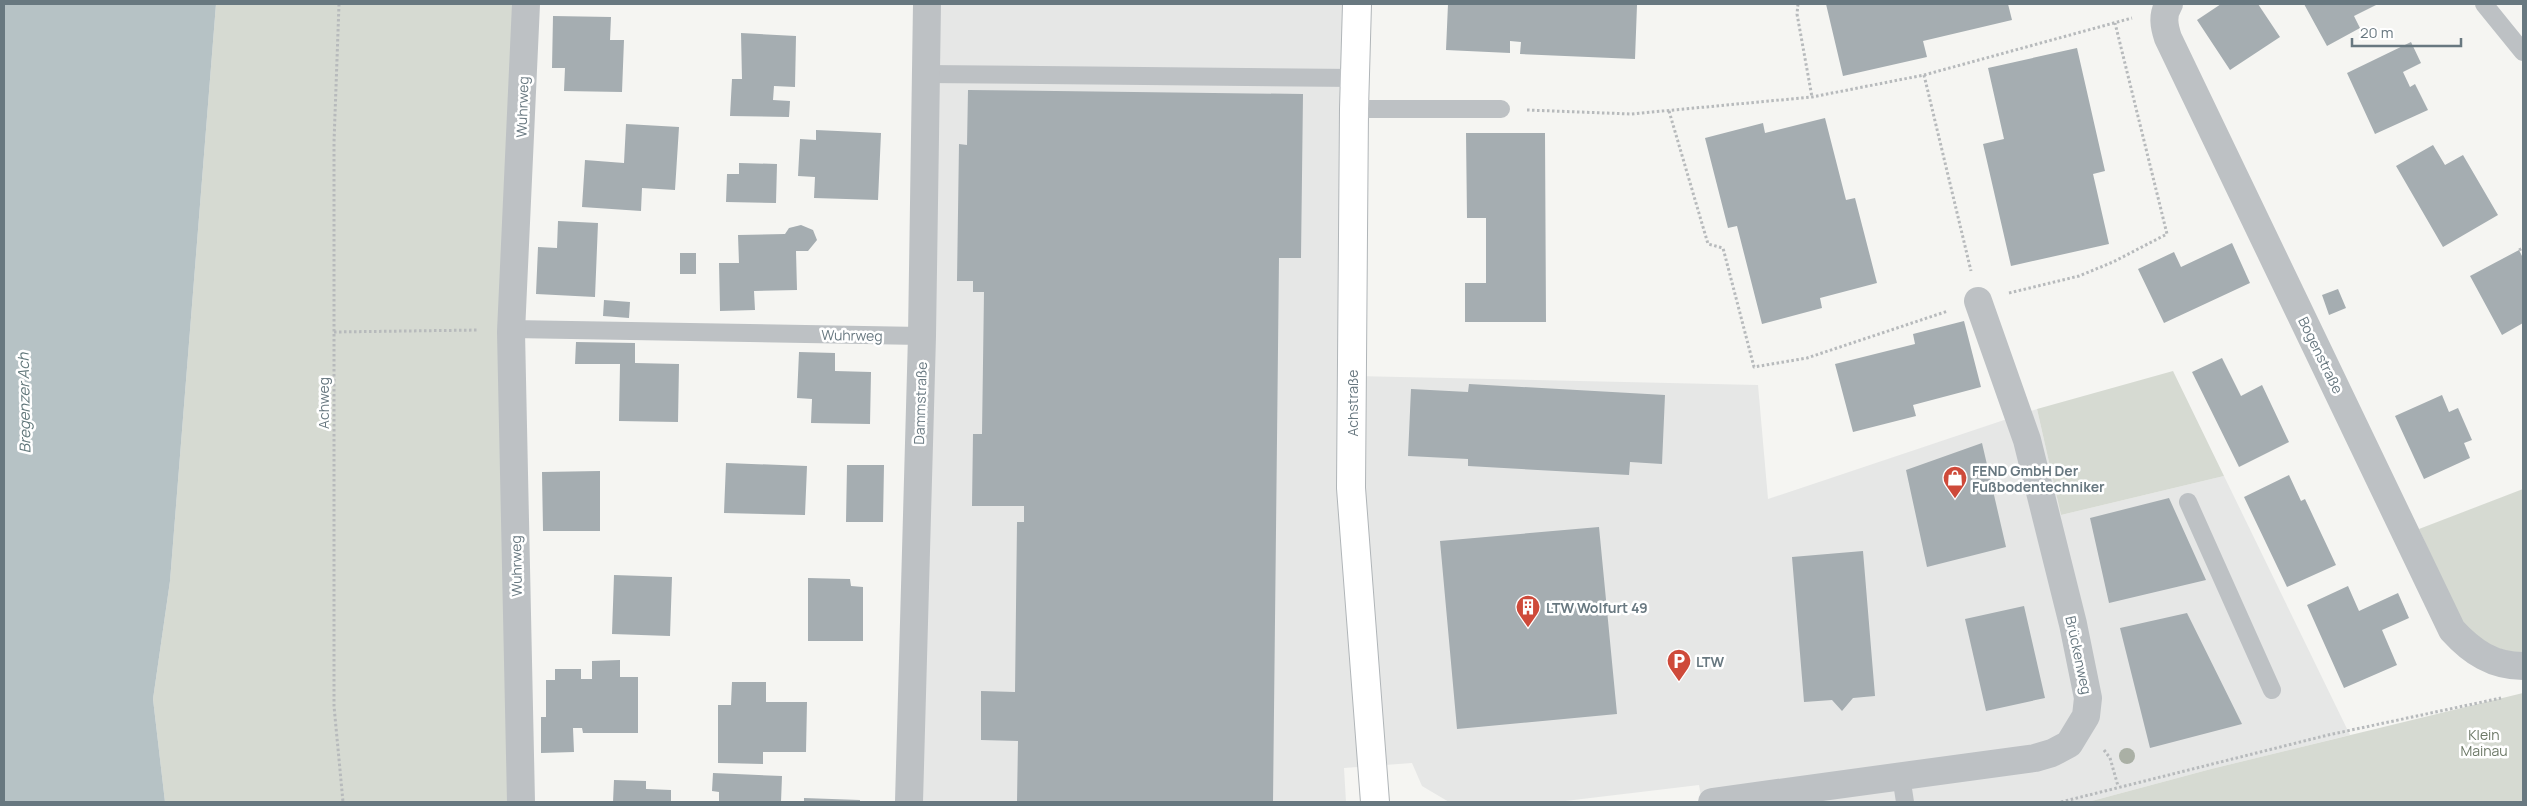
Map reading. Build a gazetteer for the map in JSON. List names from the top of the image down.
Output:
{
  "streets": {
    "main road": ["Achstraße"],
    "street": [
      "Wuhrweg",
      "Bogenstraße",
      "Dammstraße",
      "Brückenweg"
    ],
    "path": ["Achweg"]
  },
  "crossings": [
    ["Wuhrweg", "Dammstraße"]
  ],
  "water": ["Bregenzer Ach"],
  "parks": ["Klein Mainau"],
  "places": {
    "shop": ["FEND GmbH Der Fußbodentechniker"],
    "building": ["LTW Wolfurt 49"],
    "parking": ["LTW"]
  },
  "scale_bar": "20 m"
}
